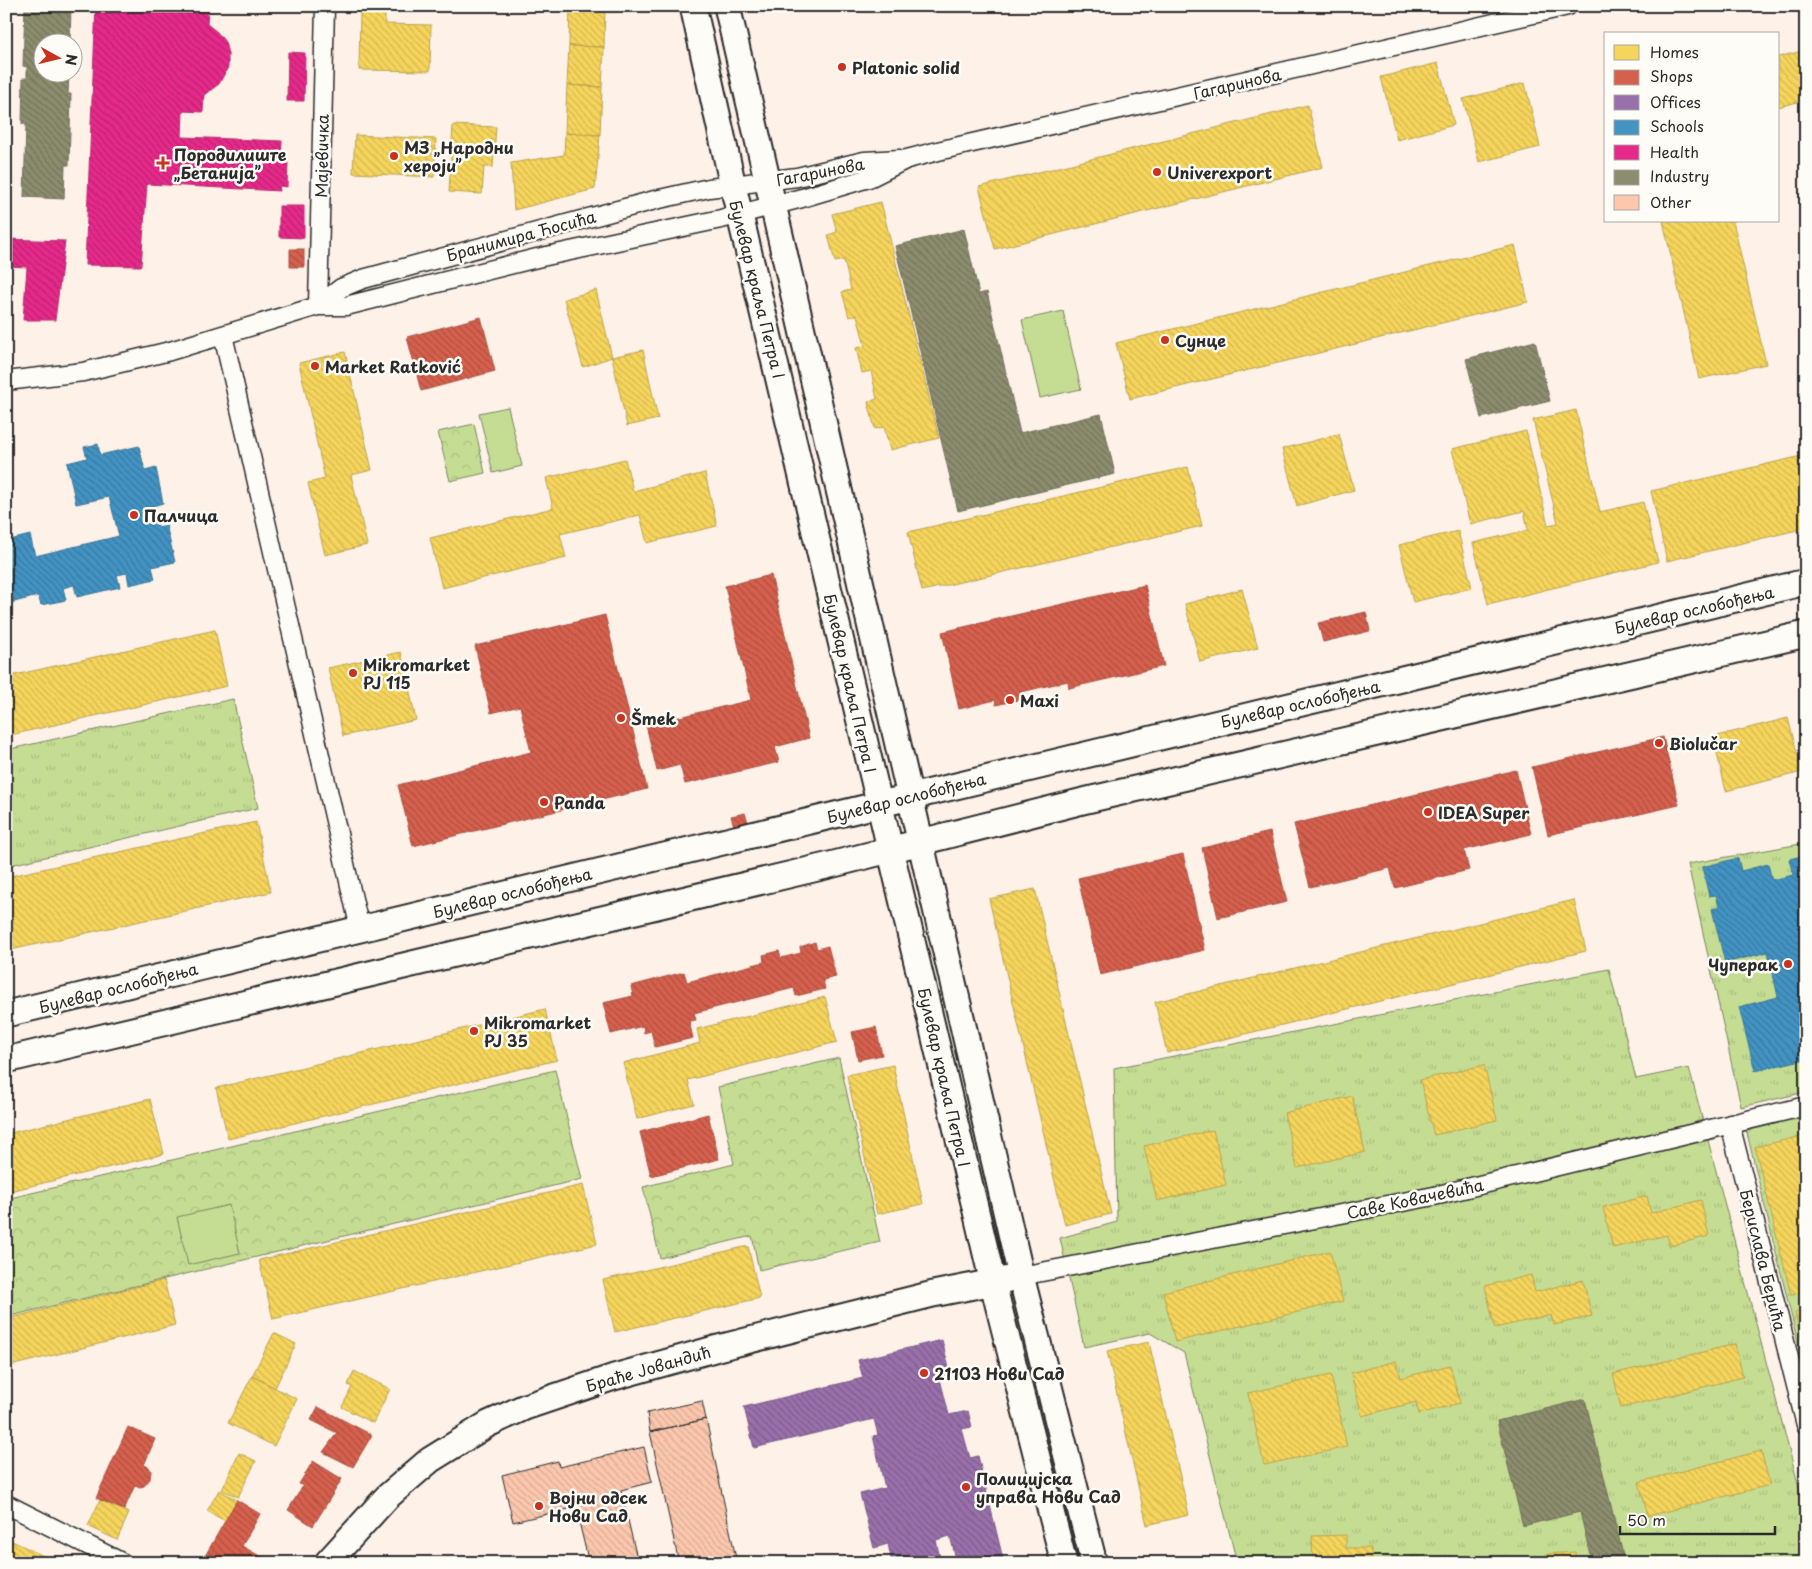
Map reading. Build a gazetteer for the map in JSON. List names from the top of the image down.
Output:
{
  "streets": {
    "street": [
      "Гагаринова",
      "Мајевичка",
      "Бранимира Ћосића",
      "Булевар краља Петра I",
      "Булевар ослобођења",
      "Саве Ковачевића",
      "Берислава Берића",
      "Браће Јовандић"
    ]
  },
  "crossings": [
    ["Гагаринова", "Бранимира Ћосића"],
    ["Гагаринова", "Булевар краља Петра I"],
    ["Мајевичка", "Бранимира Ћосића"],
    ["Бранимира Ћосића", "Булевар краља Петра I"],
    ["Булевар краља Петра I", "Булевар ослобођења"],
    ["Булевар краља Петра I", "Саве Ковачевића"],
    ["Булевар краља Петра I", "Браће Јовандић"],
    ["Саве Ковачевића", "Берислава Берића"],
    ["Саве Ковачевића", "Браће Јовандић"]
  ],
  "places": {
    "other": [
      "Platonic solid",
      "МЗ „Народни хероји”",
      "Univerexport",
      "Сунце",
      "Market Ratković",
      "Палчица",
      "Mikromarket PJ 115",
      "Maxi",
      "Šmek",
      "Biolučar",
      "Panda",
      "IDEA Super",
      "Чуперак",
      "Mikromarket PJ 35",
      "21103 Нови Сад",
      "Полицијска управа Нови Сад",
      "Војни одсек Нови Сад"
    ],
    "health": ["Породилиште „Бетанија”"]
  },
  "legend": [
    "Homes",
    "Shops",
    "Offices",
    "Schools",
    "Health",
    "Industry",
    "Other"
  ],
  "scale_bar": "50 m",
  "north": "right"
}
